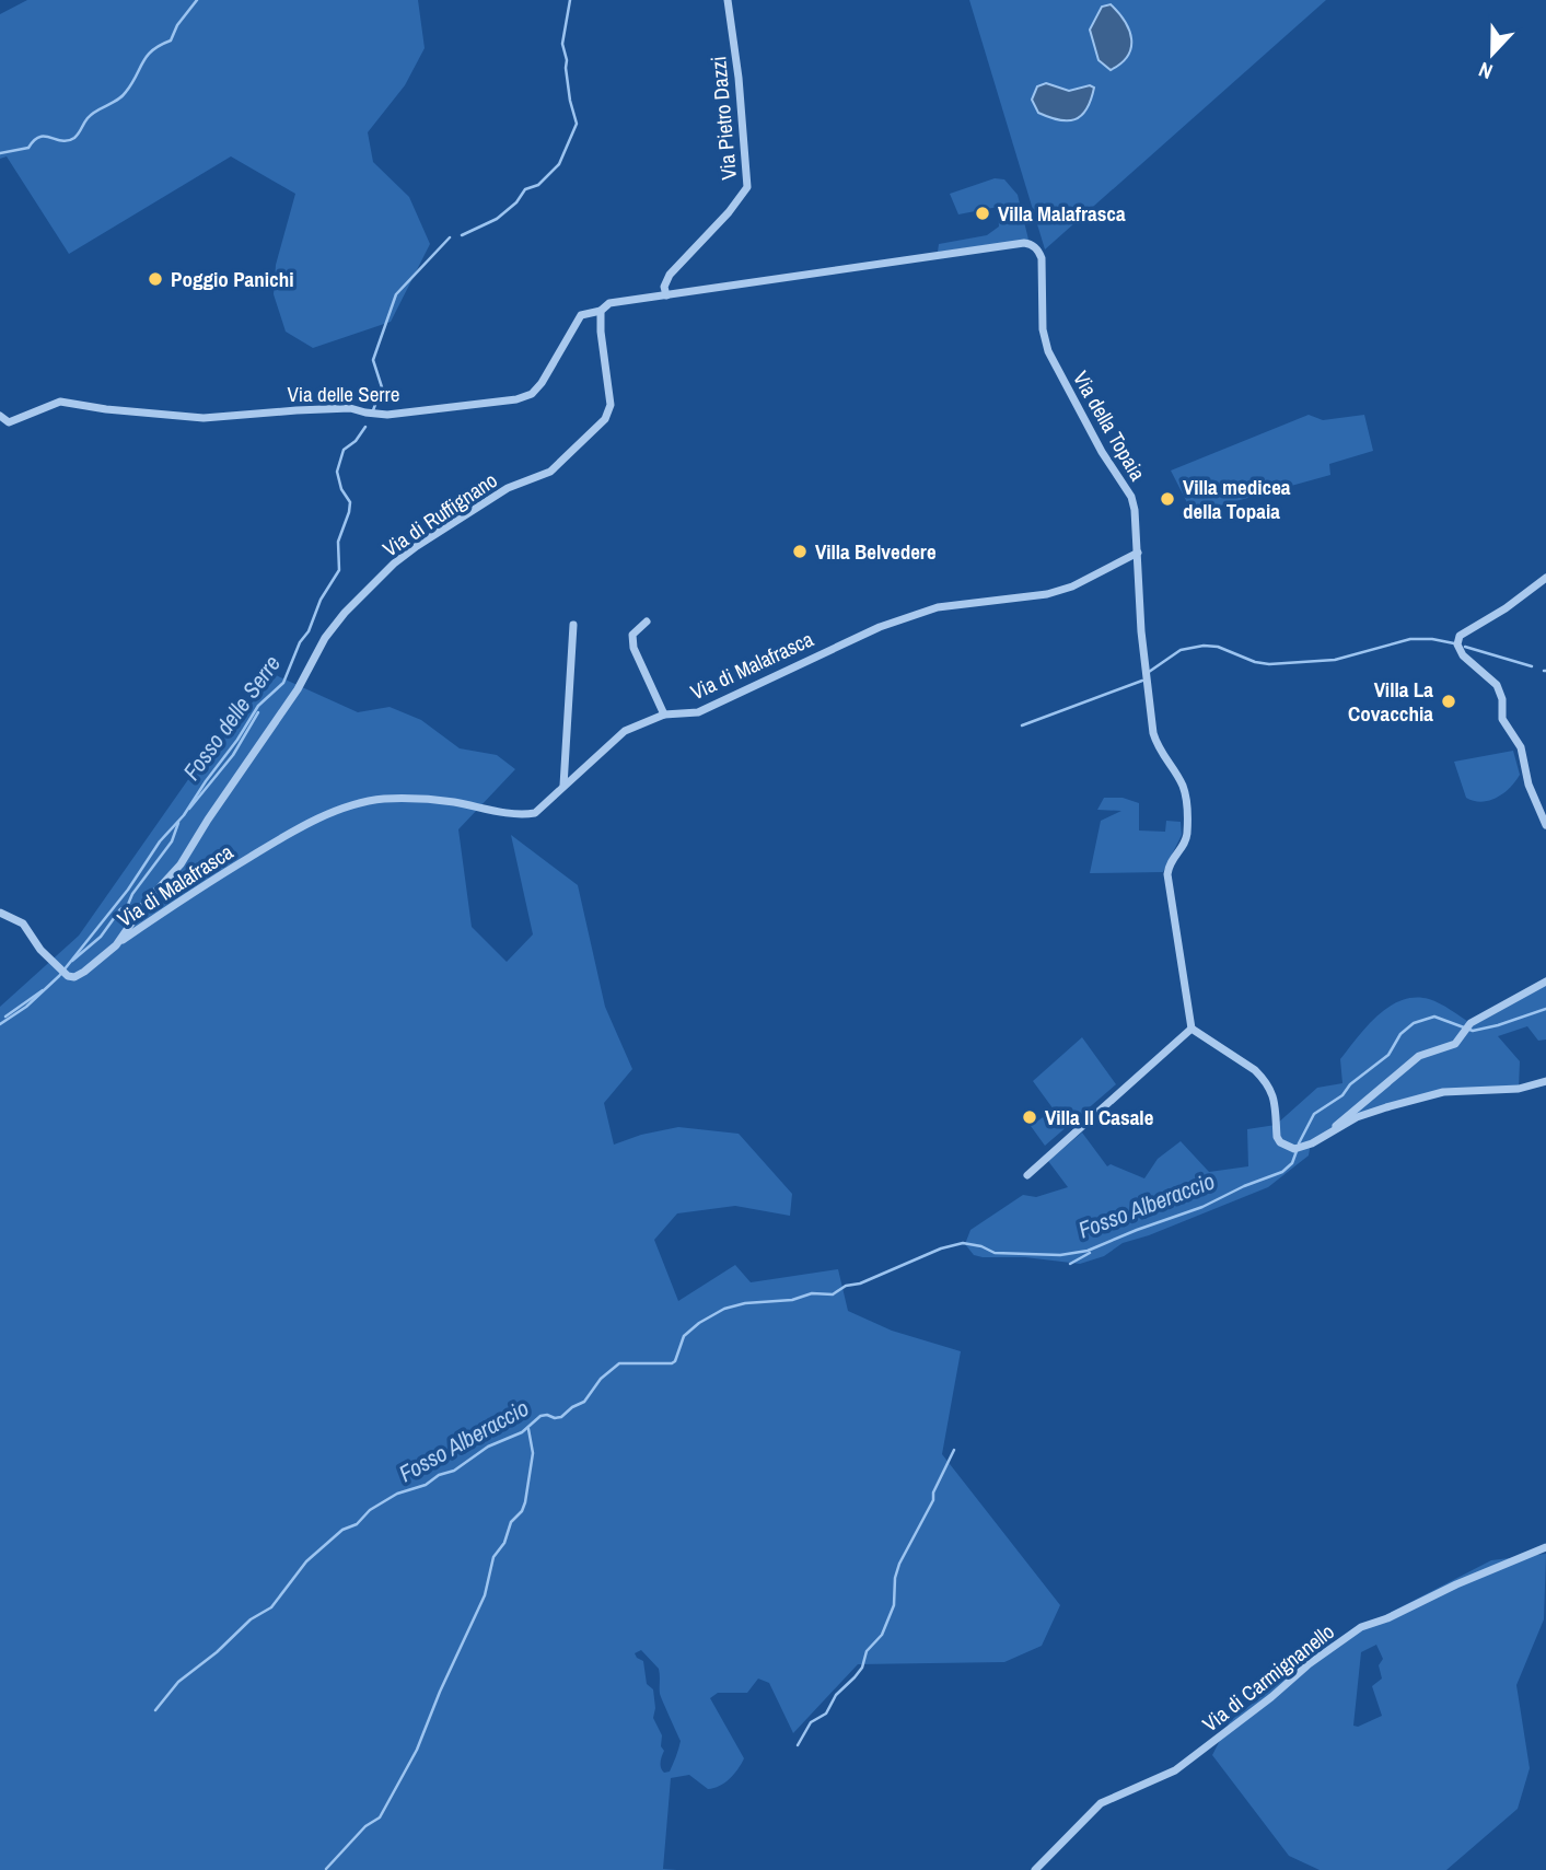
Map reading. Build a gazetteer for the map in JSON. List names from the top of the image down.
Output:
{
  "streets": {
    "street": [
      "Via Pietro Dazzi",
      "Via delle Serre",
      "Via della Topaia",
      "Via di Ruffignano",
      "Via di Malafrasca",
      "Via di Carmignanello"
    ]
  },
  "crossings": [
    ["Via Pietro Dazzi", "Via della Topaia"],
    ["Via delle Serre", "Via di Ruffignano"],
    ["Via della Topaia", "Via di Malafrasca"],
    ["Via di Ruffignano", "Via di Malafrasca"]
  ],
  "water": ["Fosso delle Serre", "Fosso Alberaccio"],
  "places": [
    "Villa Malafrasca",
    "Poggio Panichi",
    "Villa medicea della Topaia",
    "Villa Belvedere",
    "Villa La Covacchia",
    "Villa Il Casale"
  ],
  "north": "bottom"
}
